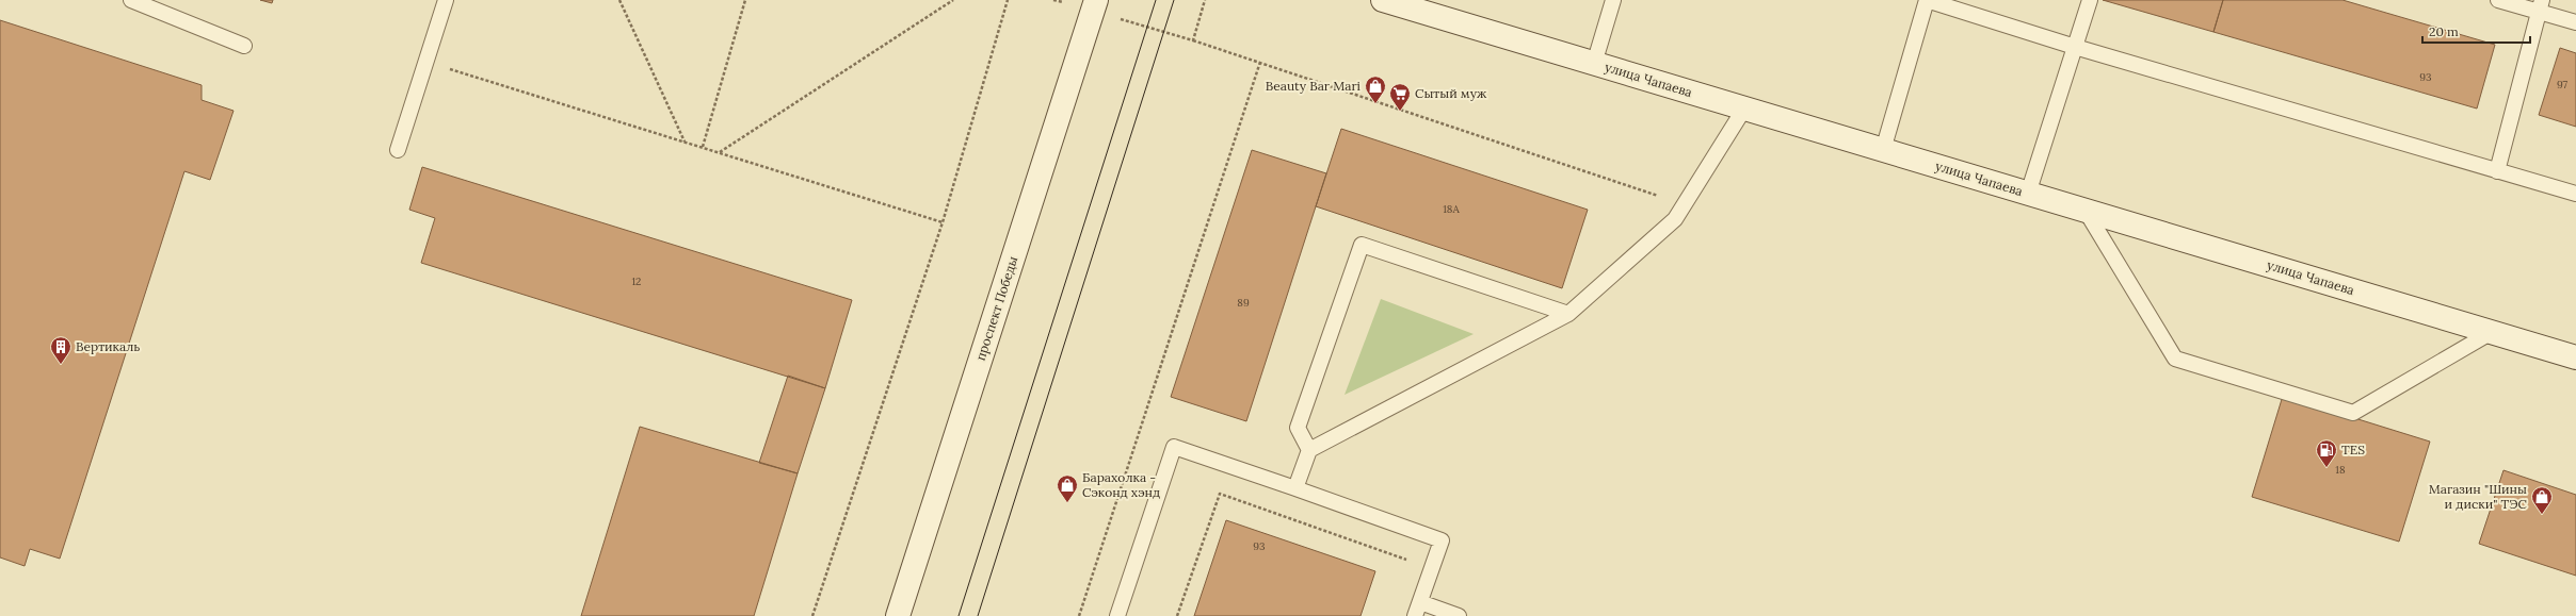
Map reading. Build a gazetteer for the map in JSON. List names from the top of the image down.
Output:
{
  "streets": {
    "main road": ["улица Чапаева", "проспект Победы"]
  },
  "places": {
    "shop": ["Beauty Bar Mari", "Барахолка - Сэконд хэнд", "Магазин \"Шины и диски\" ТЭС"],
    "supermarket": ["Сытый муж"],
    "building": ["Вертикаль"],
    "fuel station": ["TES"]
  },
  "house_numbers": [
    "93",
    "97",
    "18А",
    "12",
    "89",
    "18",
    "93"
  ],
  "scale_bar": "20 m"
}
